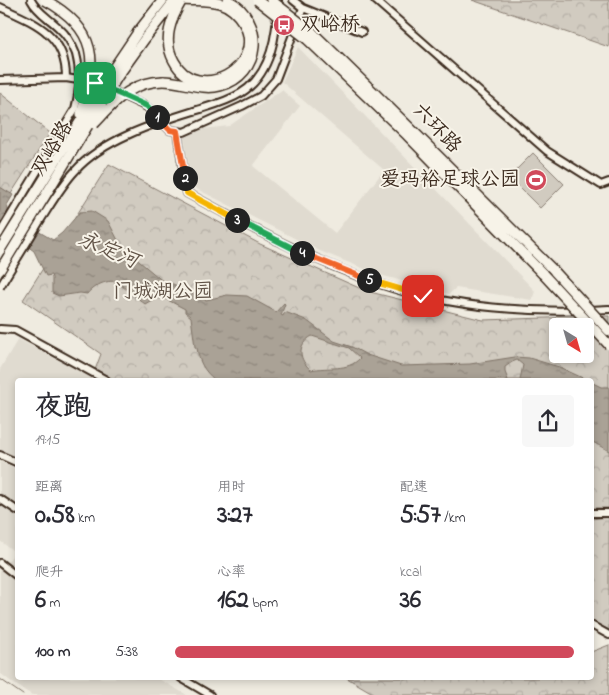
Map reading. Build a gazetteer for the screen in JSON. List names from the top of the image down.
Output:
{
  "streets": {
    "highway": ["六环路", "双峪路"]
  },
  "water": ["永定河"],
  "parks": ["门城湖公园"],
  "places": {
    "bus stop": ["双峪桥"],
    "sports": ["爱玛裕足球公园"]
  },
  "north": "bottom right",
  "page": {
    "pins": [
      "1",
      "2",
      "3",
      "4",
      "5"
    ],
    "heading": ["夜跑", "19:15"],
    "stats": [
      ["距离", "0.58 km"],
      ["用时", "3:27"],
      ["配速", "5:57 /km"],
      ["爬升", "6 m"],
      ["心率", "162 bpm"],
      ["kcal", "36"]
    ],
    "list": [
      {
        "name": "100 m",
        "note": "5:38"
      }
    ]
  }
}
